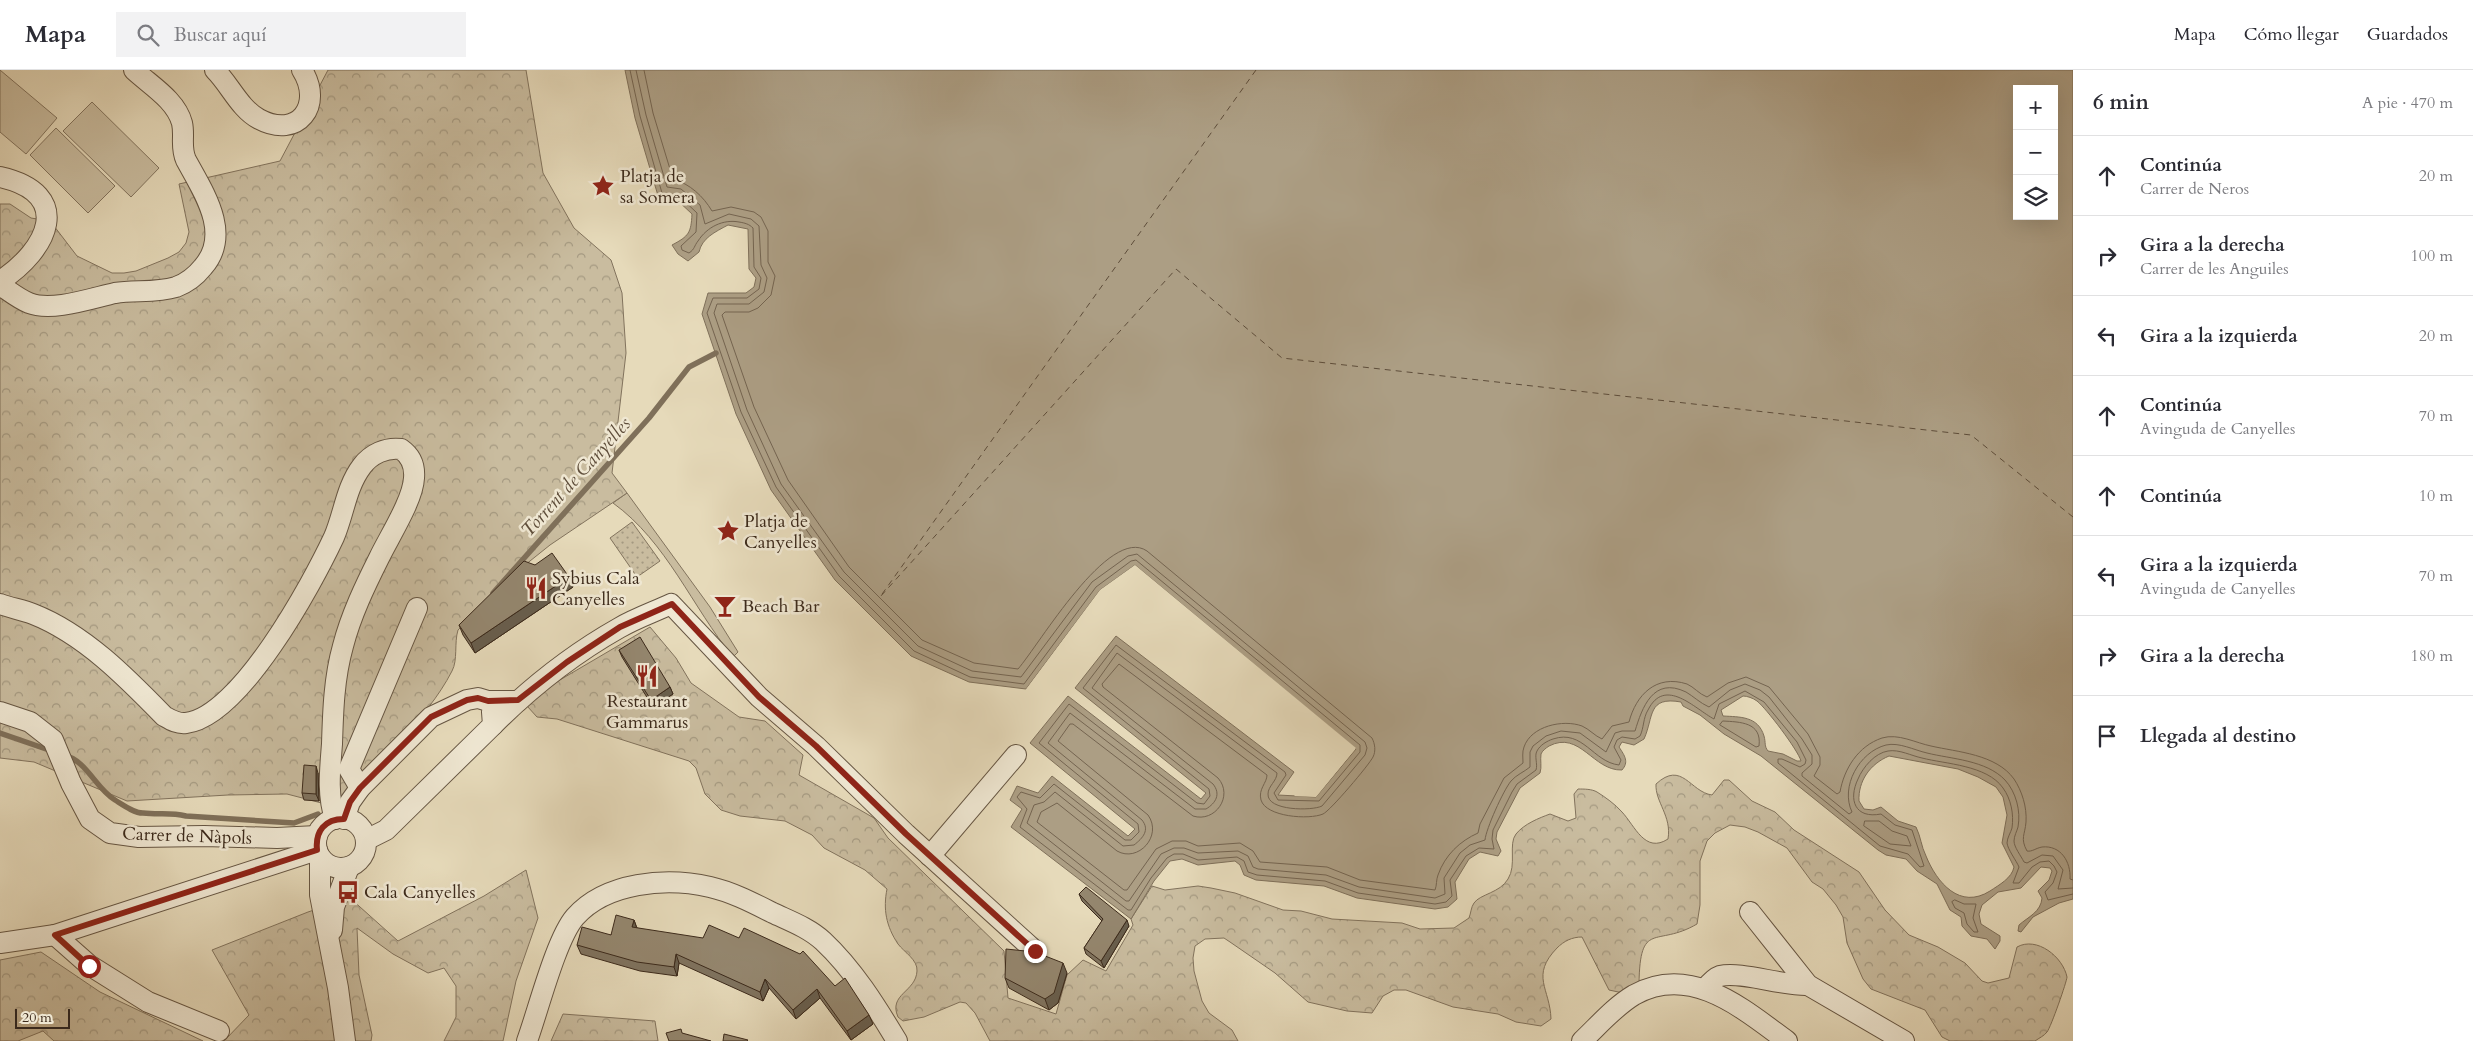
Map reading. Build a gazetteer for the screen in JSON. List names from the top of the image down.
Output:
{
  "streets": {
    "street": ["Carrer de Nàpols"]
  },
  "water": ["Torrent de Canyelles"],
  "places": {
    "place": ["Platja de sa Somera", "Platja de Canyelles"],
    "restaurant": ["Sybius Cala Canyelles", "Restaurant Gammarus"],
    "bar": ["Beach Bar"],
    "bus stop": ["Cala Canyelles"]
  },
  "scale_bar": "20 m",
  "page": {
    "header": "Mapa",
    "search": "Buscar aquí",
    "nav": ["Mapa", "Cómo llegar", "Guardados"],
    "heading": ["6 min", "A pie · 470 m"],
    "map_buttons": ["+", "−"],
    "list": [
      ["Continúa", "Carrer de Neros", "20 m"],
      ["Gira a la derecha", "Carrer de les Anguiles", "100 m"],
      ["Gira a la izquierda", "20 m"],
      ["Continúa", "Avinguda de Canyelles", "70 m"],
      ["Continúa", "10 m"],
      ["Gira a la izquierda", "Avinguda de Canyelles", "70 m"],
      ["Gira a la derecha", "180 m"],
      "Llegada al destino"
    ],
    "scale": "20 m"
  }
}
